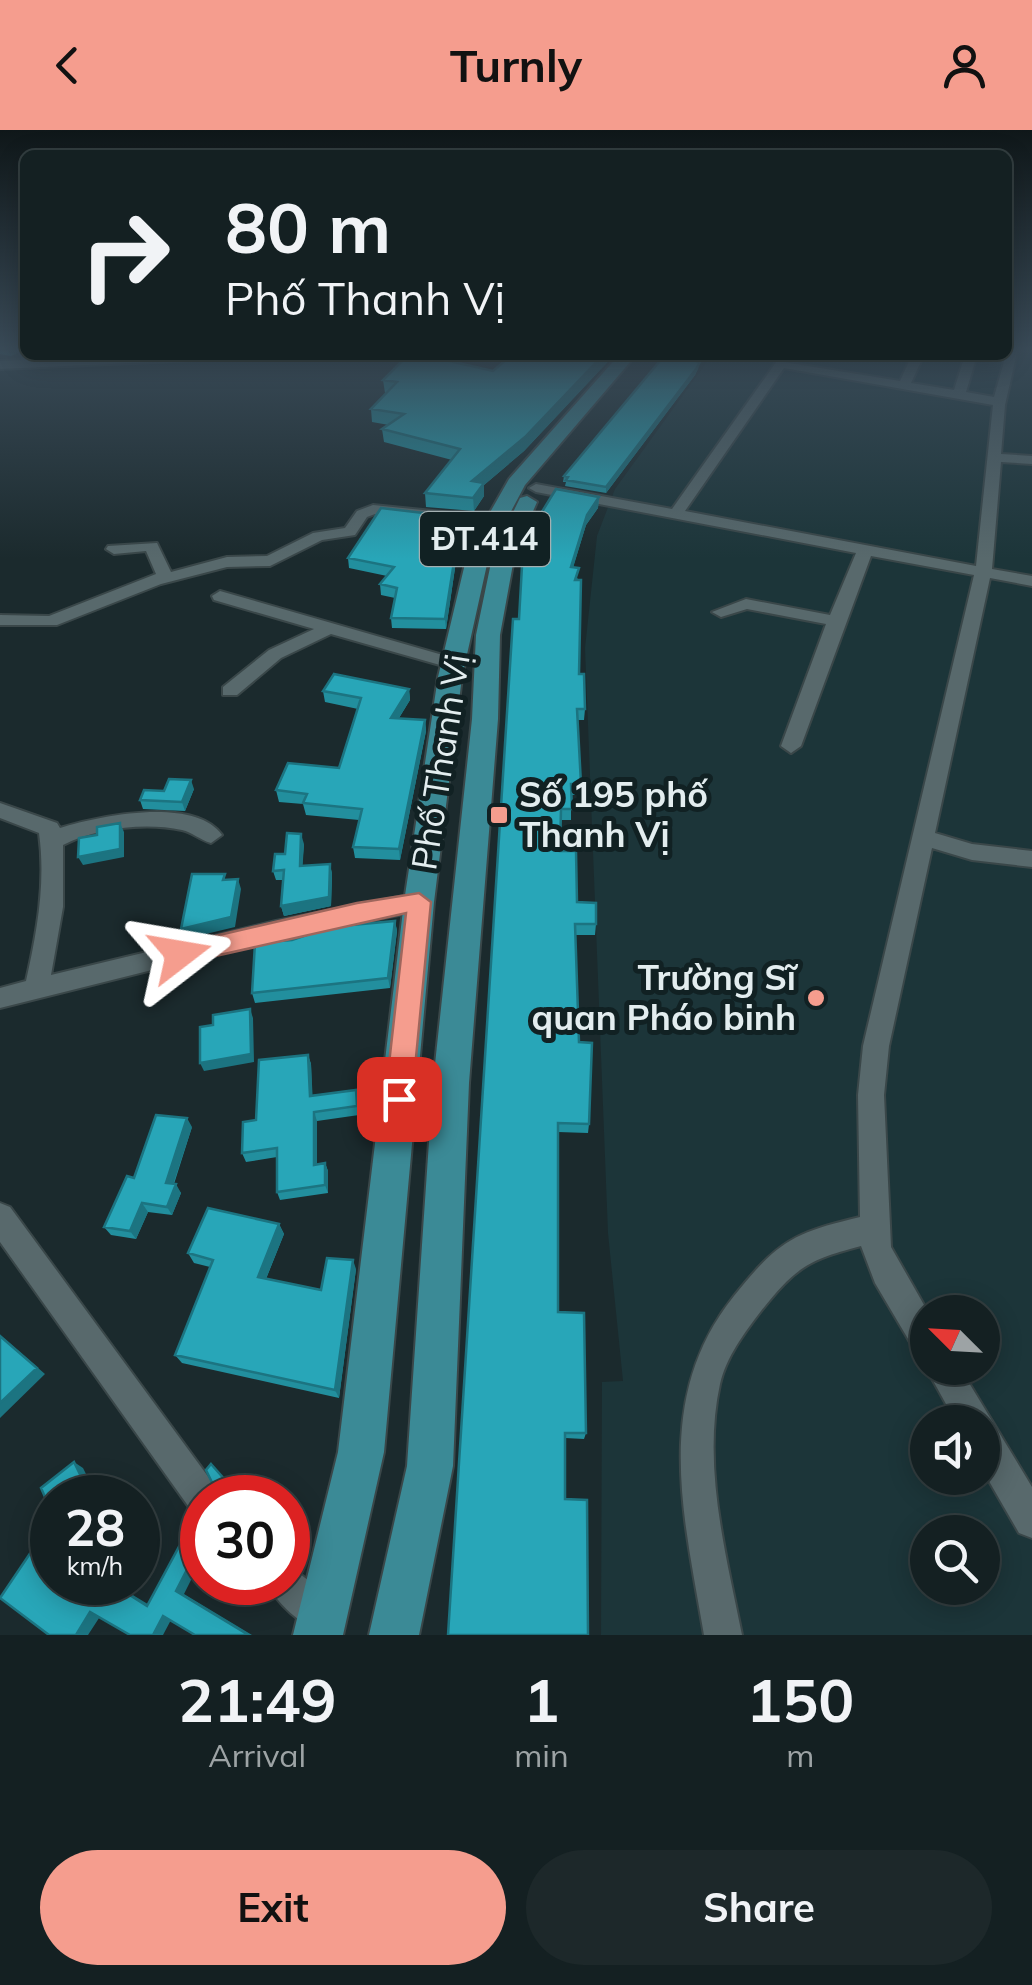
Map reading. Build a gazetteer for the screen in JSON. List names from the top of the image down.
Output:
{
  "streets": {
    "main road": ["ĐT.414", "Phố Thanh Vị"]
  },
  "places": {
    "transit": ["Số 195 phố Thanh Vị"],
    "other": ["Trường Sĩ quan Pháo binh"]
  },
  "north": "top left",
  "page": {
    "header": "Turnly",
    "turn": ["80 m", "Phố Thanh Vị"],
    "speed": "28 km/h",
    "limit": "30",
    "eta": [
      "21:49",
      "Arrival",
      "1",
      "min",
      "150",
      "m"
    ],
    "buttons": ["Exit", "Share"]
  }
}
